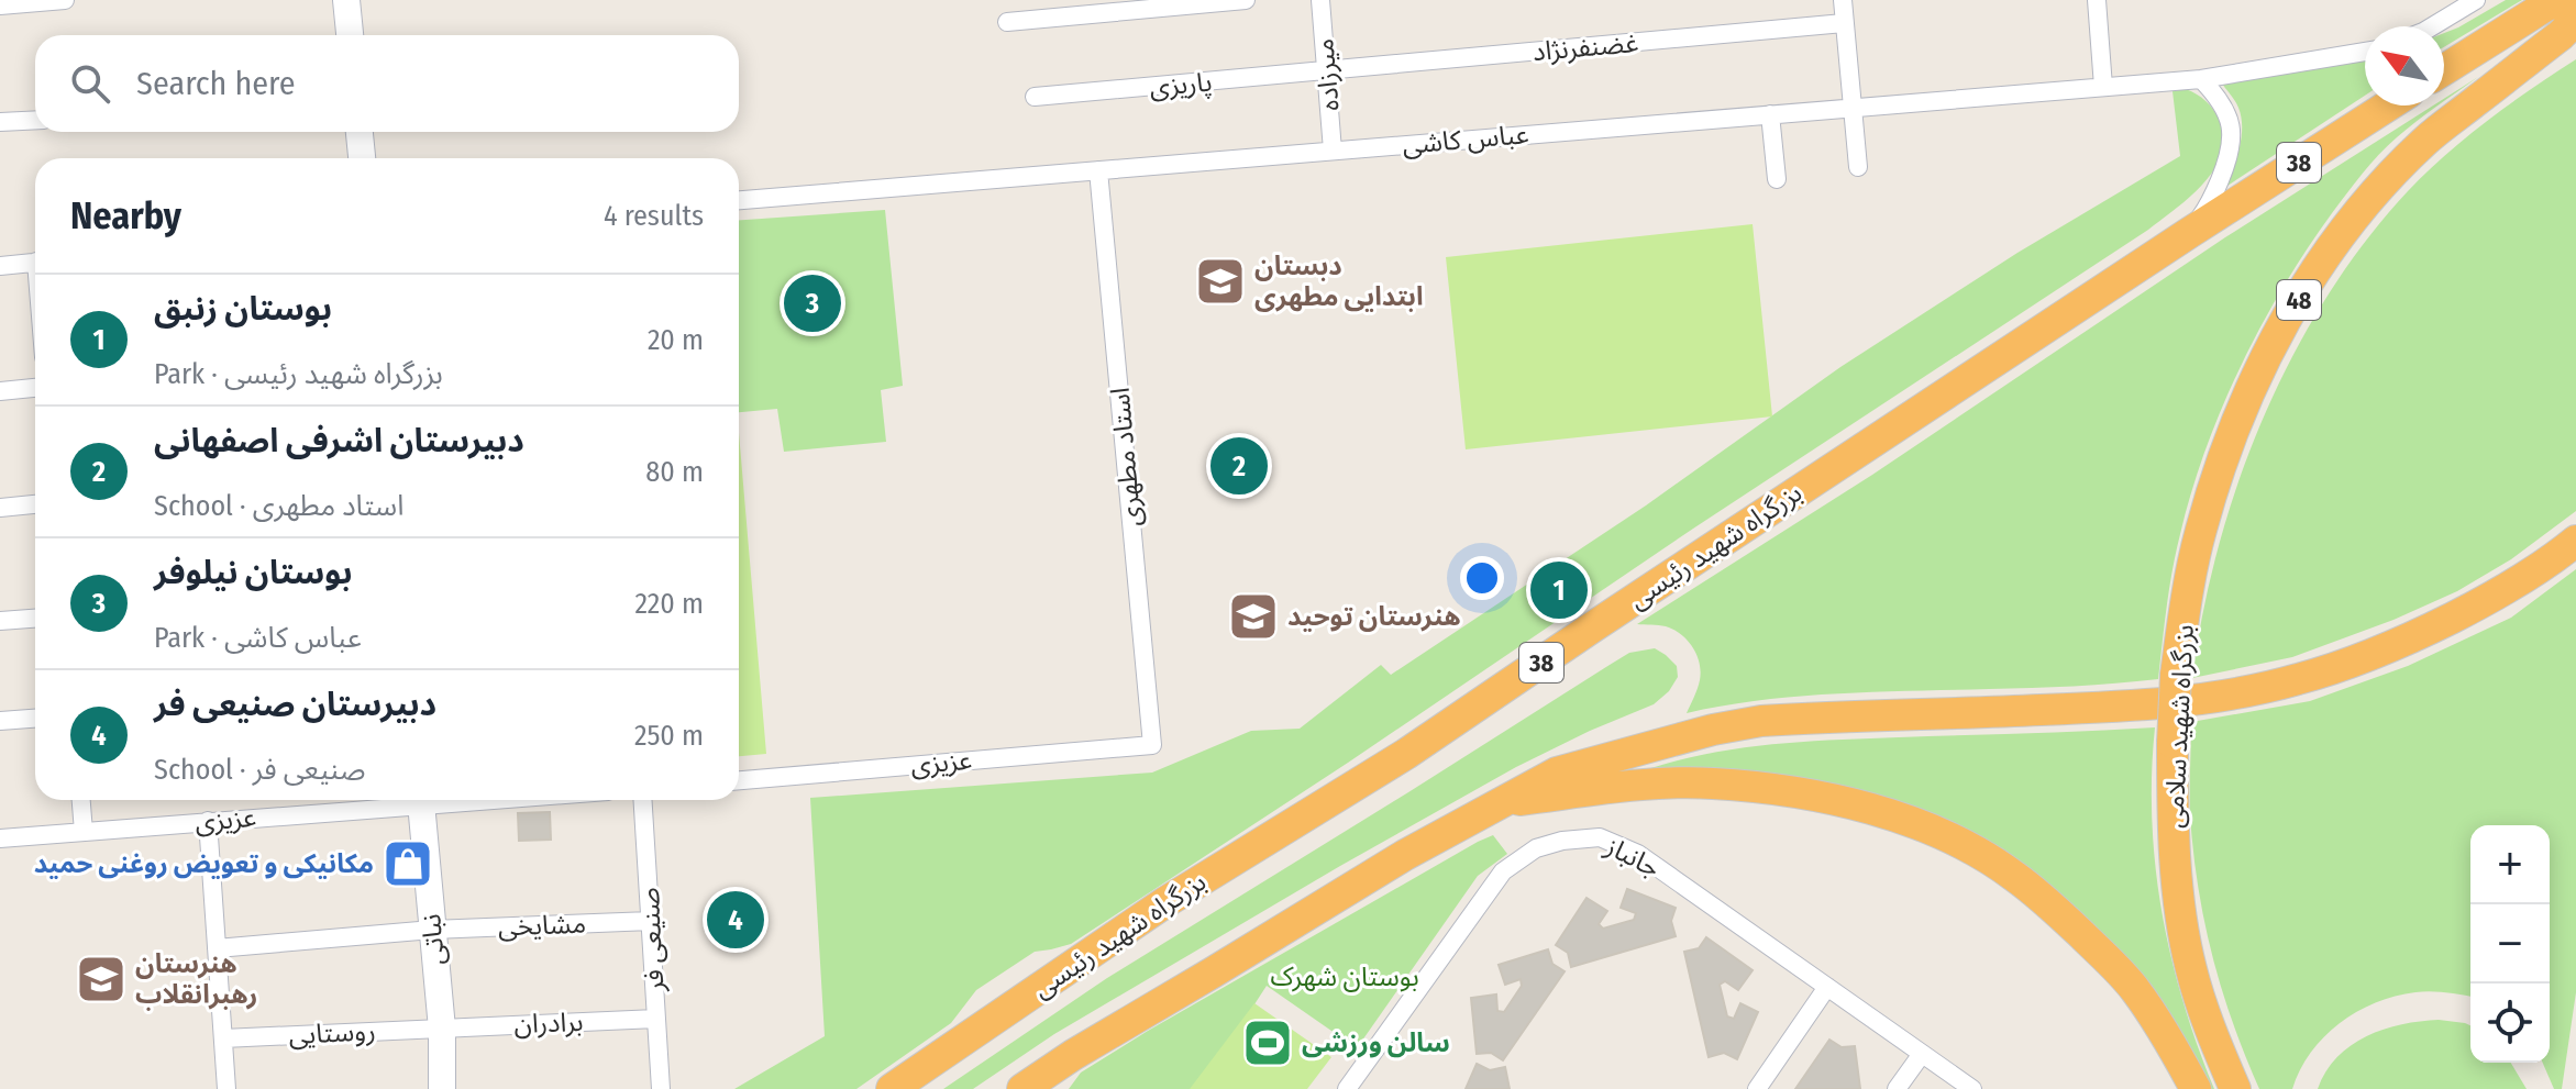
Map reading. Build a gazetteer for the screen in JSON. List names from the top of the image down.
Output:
{
  "streets": {
    "highway": [
      "38",
      "48",
      "بزرگراه شهید رئیسی",
      "بزرگراه شهید سلامی"
    ],
    "main road": ["نباتی"],
    "street": [
      "غضنفرنژاد",
      "میرزاده",
      "پاریزی",
      "عباس کاشی",
      "استاد مطهری",
      "عزیزی",
      "جانباز",
      "مشایخی",
      "صنیعی فر",
      "برادران",
      "روستایی"
    ]
  },
  "crossings": [
    ["غضنفرنژاد", "میرزاده"],
    ["غضنفرنژاد", "پاریزی"],
    ["میرزاده", "پاریزی"],
    ["میرزاده", "عباس کاشی"],
    ["عباس کاشی", "استاد مطهری"],
    ["استاد مطهری", "عزیزی"],
    ["مشایخی", "نباتی"],
    ["مشایخی", "صنیعی فر"],
    ["نباتی", "برادران"],
    ["نباتی", "روستایی"],
    ["صنیعی فر", "برادران"],
    ["برادران", "روستایی"]
  ],
  "parks": ["بوستان شهرک"],
  "places": {
    "school or university": ["دبستان ابتدایی مطهری", "هنرستان توحید", "هنرستان رهبرانقلاب"],
    "shop": ["مکانیکی و تعویض روغنی حمید"],
    "sports": ["سالن ورزشی"]
  },
  "north": "top left",
  "page": {
    "search": "Search here",
    "heading": ["Nearby", "4 results"],
    "pins": [
      "3",
      "2",
      "1",
      "4"
    ],
    "list": [
      {
        "mark": "1",
        "name": "بوستان زنبق",
        "note": "Park · بزرگراه شهید رئیسی",
        "value": "20 m"
      },
      {
        "mark": "2",
        "name": "دبیرستان اشرفی اصفهانی",
        "note": "School · استاد مطهری",
        "value": "80 m"
      },
      {
        "mark": "3",
        "name": "بوستان نیلوفر",
        "note": "Park · عباس کاشی",
        "value": "220 m"
      },
      {
        "mark": "4",
        "name": "دبیرستان صنیعی فر",
        "note": "School · صنیعی فر",
        "value": "250 m"
      }
    ],
    "map_buttons": ["+", "−"]
  }
}
